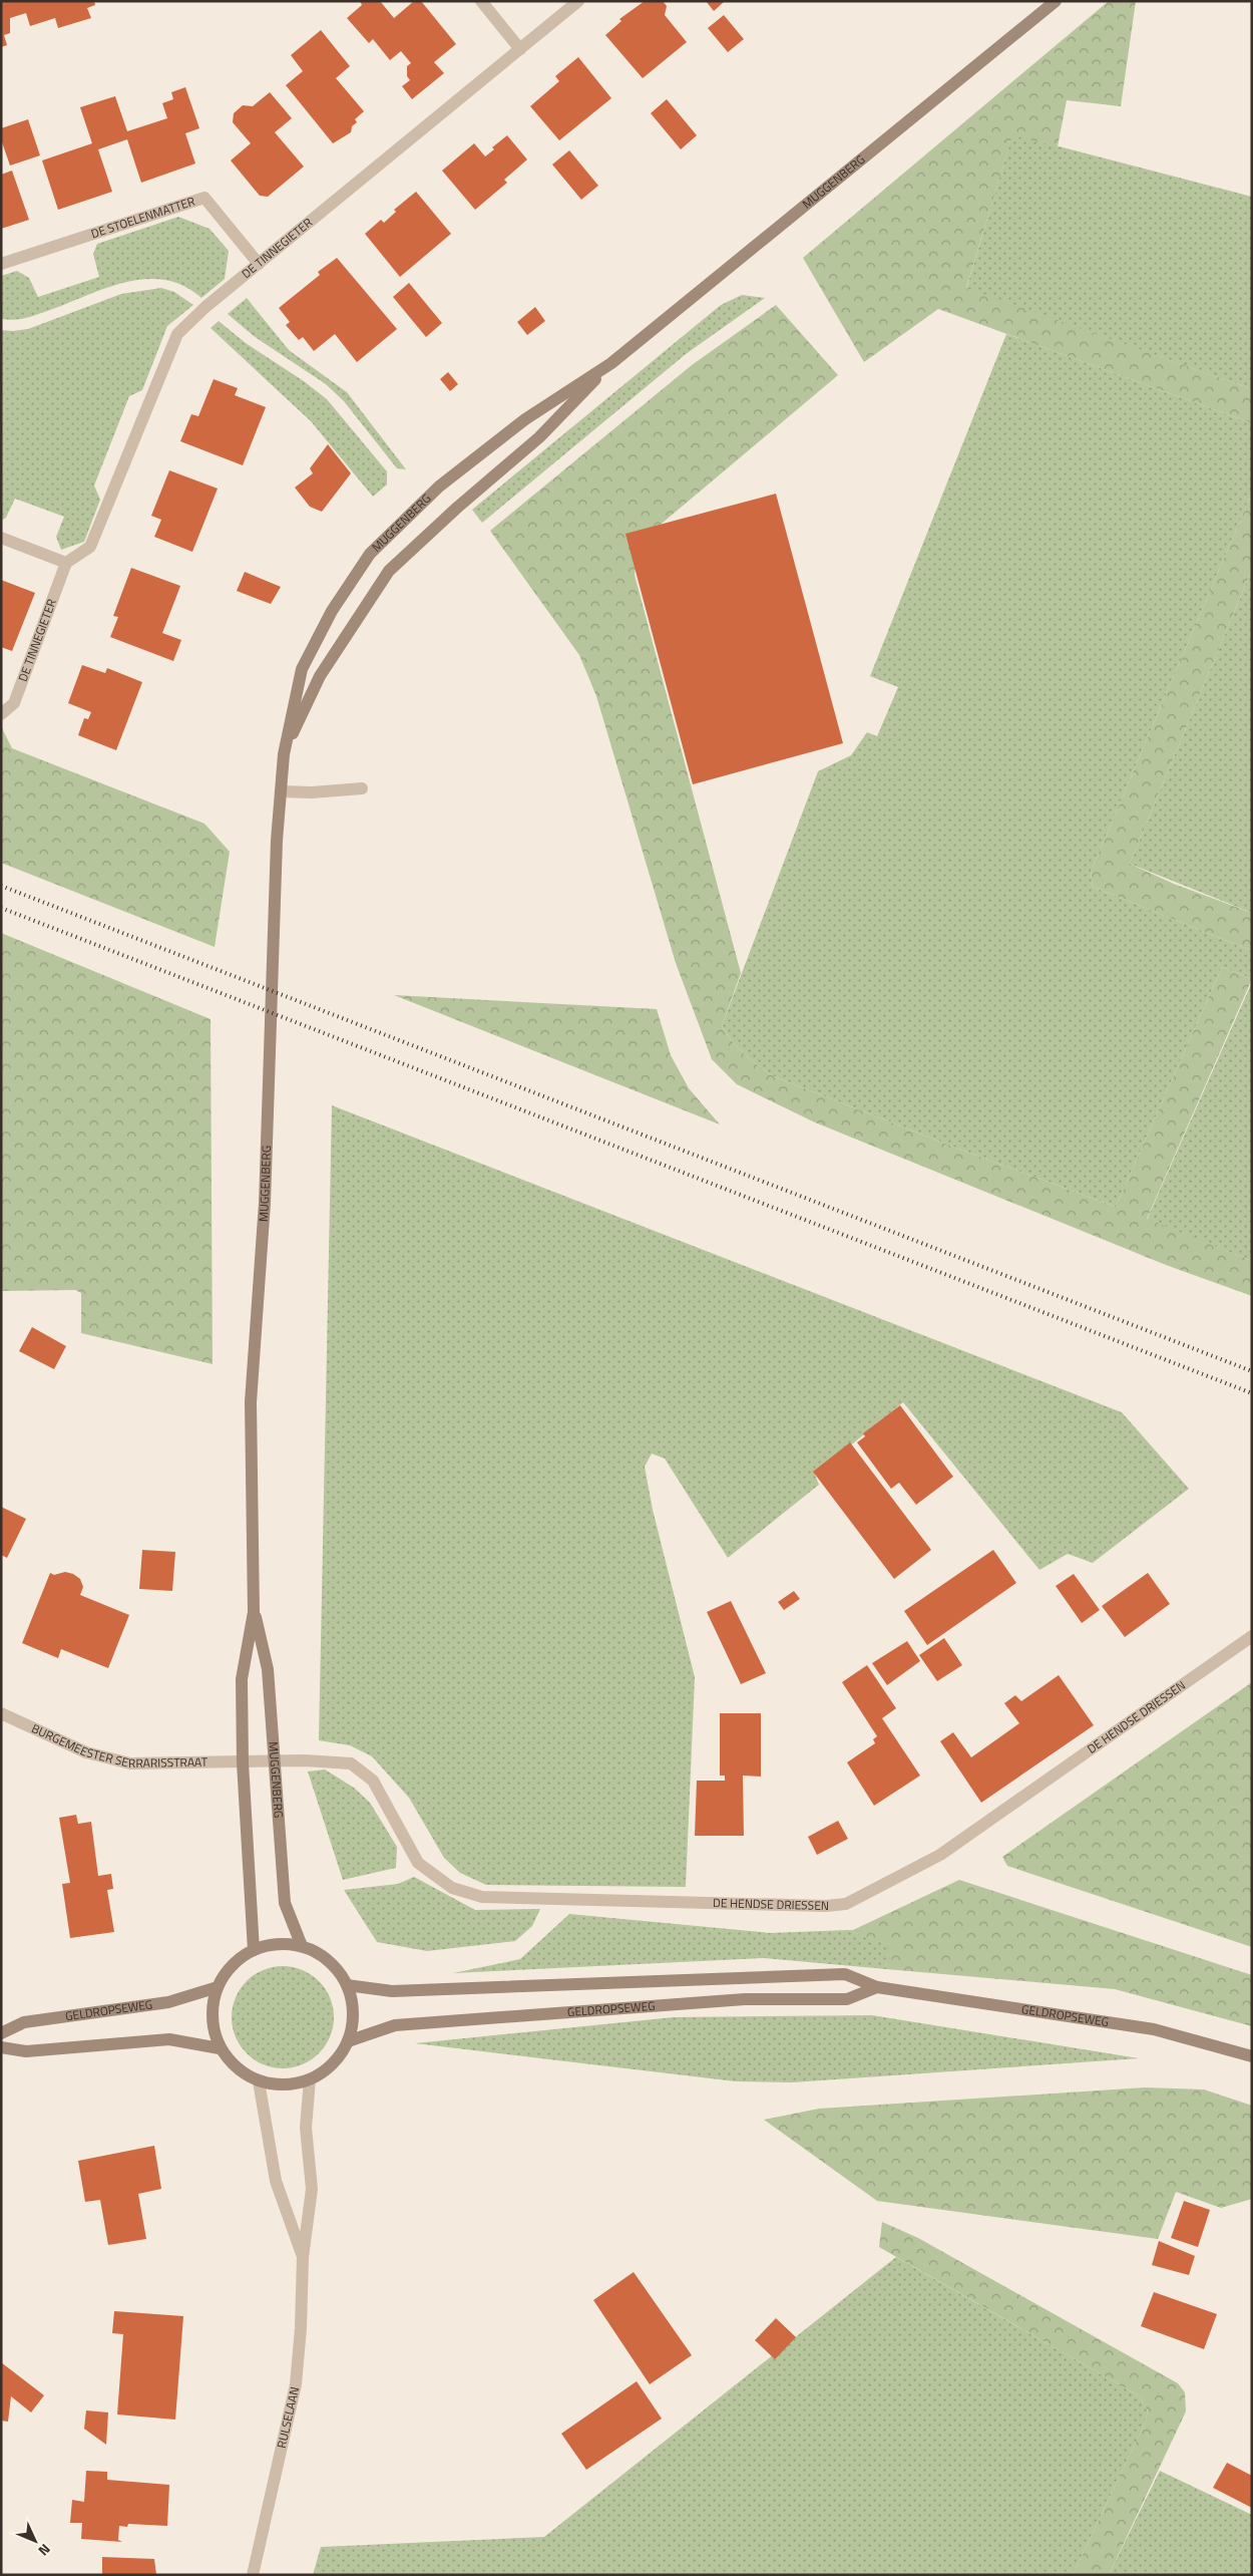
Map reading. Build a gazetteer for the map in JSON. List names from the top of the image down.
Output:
{
  "streets": {
    "main road": ["MUGGENBERG", "GELDROPSEWEG"],
    "street": [
      "DE STOELENMATTER",
      "DE TINNEGIETER",
      "DE HENDSE DRIESSEN",
      "BURGEMEESTER SERRARISSTRAAT",
      "RULSELAAN"
    ]
  },
  "crossings": [
    ["MUGGENBERG", "DE HENDSE DRIESSEN"],
    ["MUGGENBERG", "BURGEMEESTER SERRARISSTRAAT"],
    ["MUGGENBERG", "GELDROPSEWEG"],
    ["MUGGENBERG", "RULSELAAN"],
    ["DE STOELENMATTER", "DE TINNEGIETER"],
    ["DE HENDSE DRIESSEN", "BURGEMEESTER SERRARISSTRAAT"],
    ["GELDROPSEWEG", "RULSELAAN"]
  ],
  "north": "bottom right"
}
